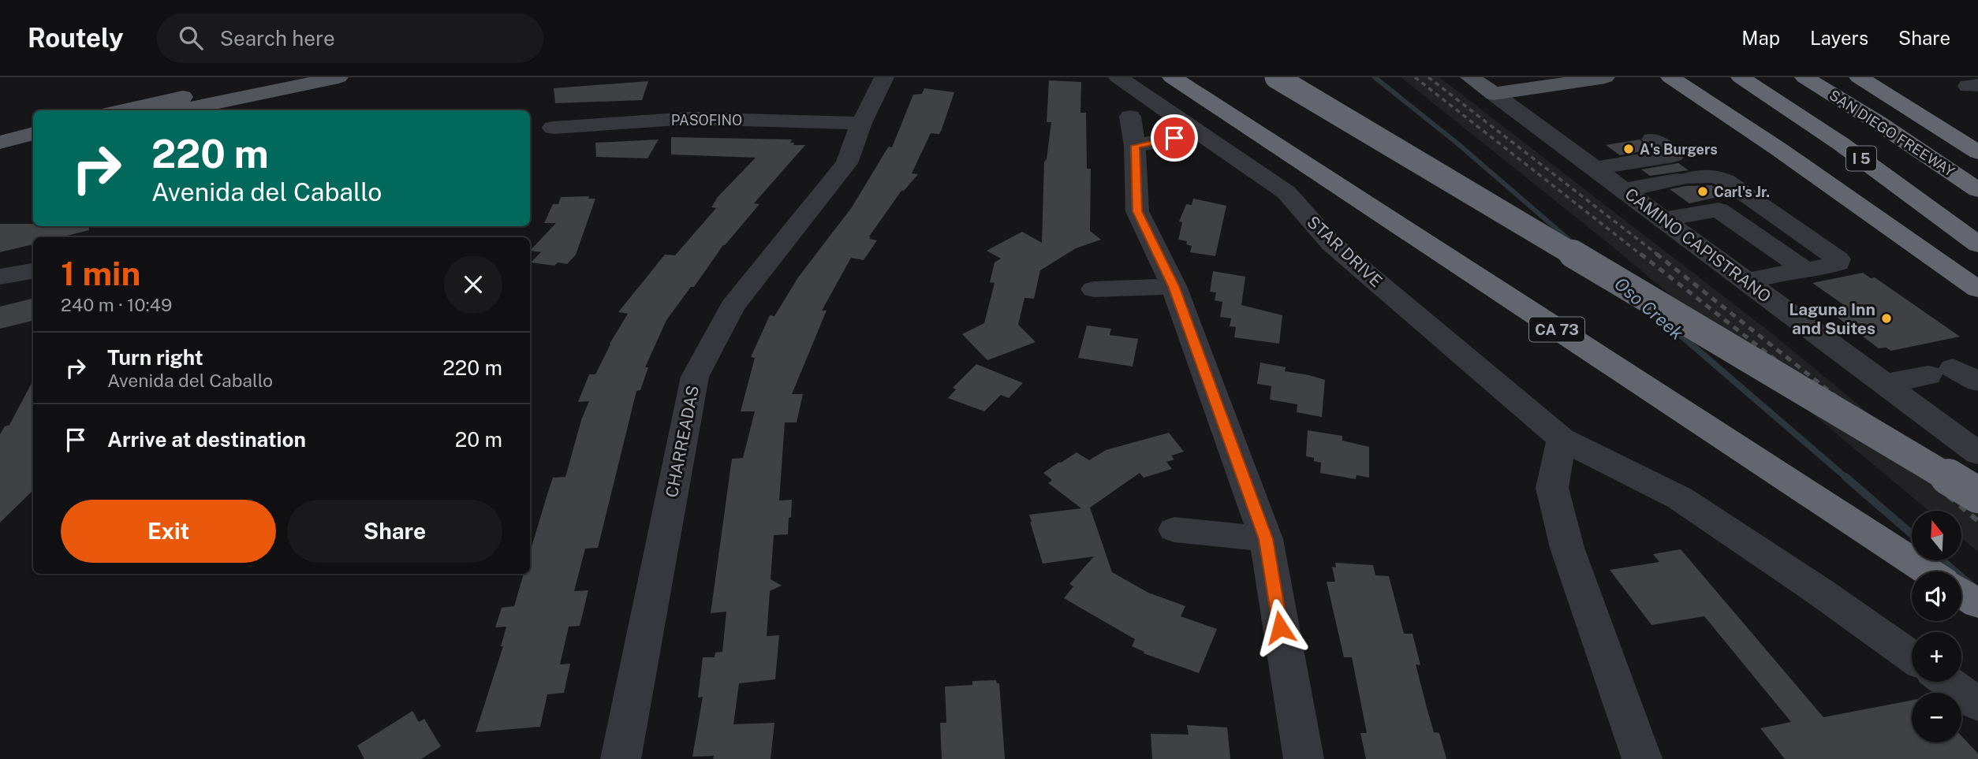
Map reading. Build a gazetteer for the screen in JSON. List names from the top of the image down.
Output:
{
  "streets": {
    "highway": ["SAN DIEGO FREEWAY", "I 5", "CA 73"],
    "main road": ["CAMINO CAPISTRANO"],
    "street": ["PASOFINO", "STAR DRIVE", "CHARREADAS"]
  },
  "crossings": [
    ["PASOFINO", "CHARREADAS"]
  ],
  "water": ["Oso Creek"],
  "places": ["A's Burgers", "Carl's Jr.", "Laguna Inn and Suites"],
  "north": "top",
  "page": {
    "header": "Routely",
    "search": "Search here",
    "nav": ["Map", "Layers", "Share"],
    "turn": ["220 m", "Avenida del Caballo"],
    "heading": ["1 min", "240 m · 10:49"],
    "list": [
      {
        "name": "Turn right",
        "note": "Avenida del Caballo",
        "value": "220 m"
      },
      {
        "name": "Arrive at destination",
        "value": "20 m"
      }
    ],
    "buttons": ["Exit", "Share"],
    "map_buttons": ["+", "−"]
  }
}
